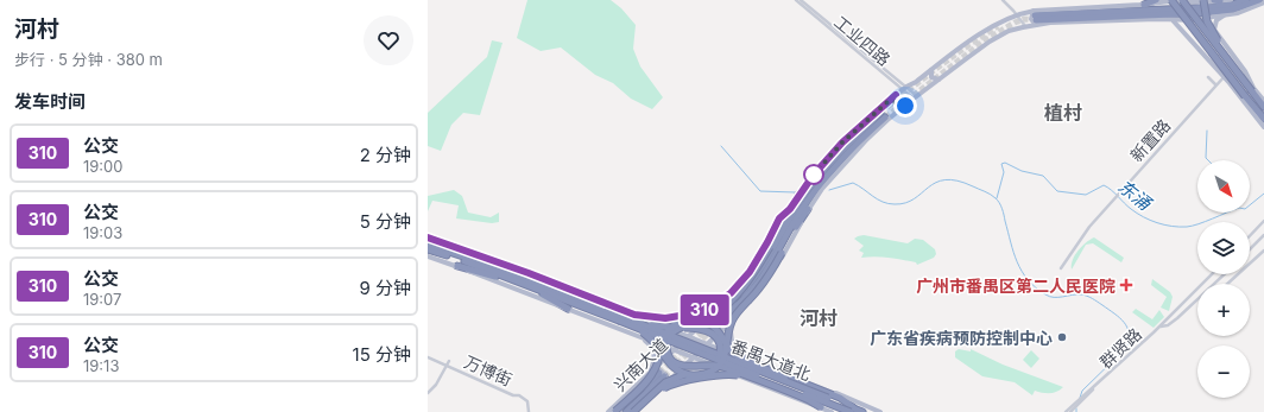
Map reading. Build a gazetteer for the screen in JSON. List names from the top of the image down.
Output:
{
  "streets": {
    "highway": ["番禺大道北"],
    "main road": ["兴南大道"],
    "street": [
      "工业四路",
      "新置路",
      "群贤路",
      "万博街"
    ]
  },
  "crossings": [
    ["工业四路", "兴南大道"]
  ],
  "districts": ["植村", "河村"],
  "water": ["东涌"],
  "places": {
    "health": ["广州市番禺区第二人民医院"],
    "other": ["广东省疾病预防控制中心"]
  },
  "lines": ["bus line 310"],
  "north": "bottom right",
  "page": {
    "heading": [
      ["河村", "步行 · 5 分钟 · 380 m"],
      "发车时间"
    ],
    "on_map": "310",
    "list": [
      {
        "mark": "310",
        "name": "公交",
        "note": "19:00",
        "value": "2 分钟"
      },
      {
        "mark": "310",
        "name": "公交",
        "note": "19:03",
        "value": "5 分钟"
      },
      {
        "mark": "310",
        "name": "公交",
        "note": "19:07",
        "value": "9 分钟"
      },
      {
        "mark": "310",
        "name": "公交",
        "note": "19:13",
        "value": "15 分钟"
      }
    ],
    "map_buttons": ["+", "−"]
  }
}
